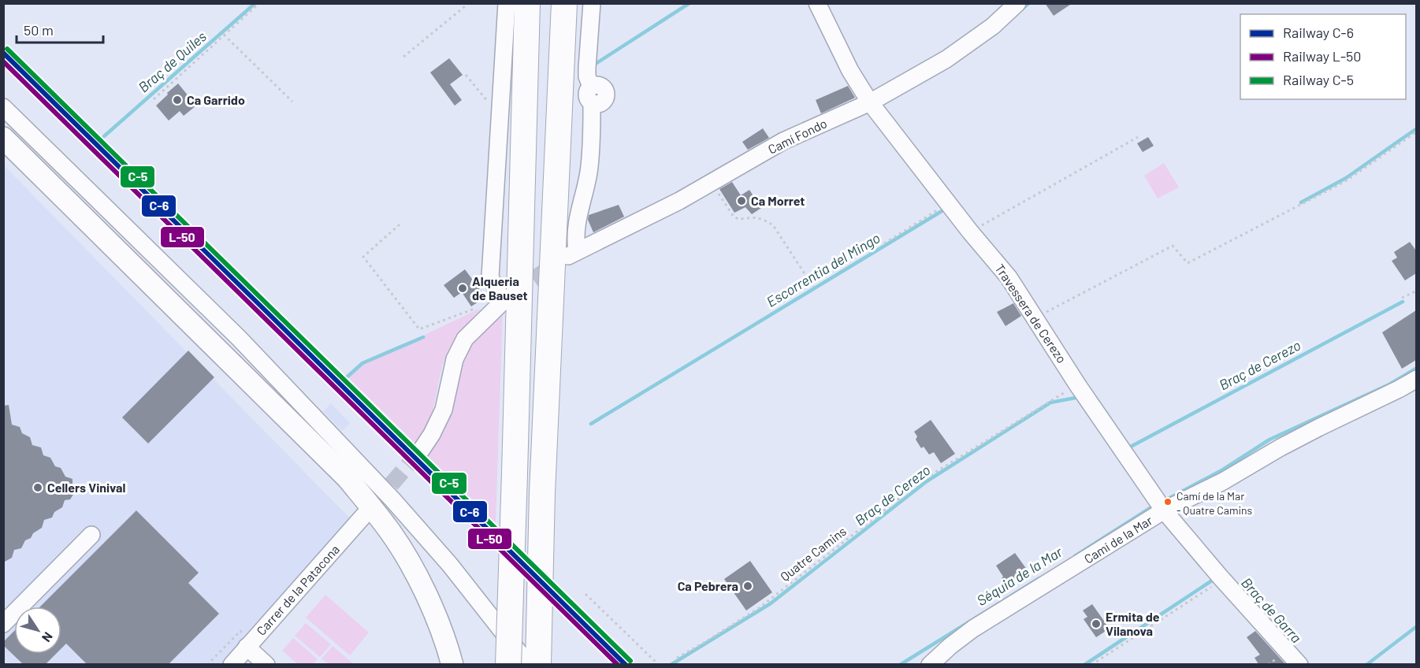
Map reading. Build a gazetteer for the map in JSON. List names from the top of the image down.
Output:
{
  "streets": {
    "street": [
      "Camí Fondo",
      "Travessera de Cerezo",
      "Camí de la Mar",
      "Carrer de la Patacona"
    ],
    "path": ["Quatre Camins"]
  },
  "crossings": [
    ["Camí Fondo", "Travessera de Cerezo"],
    ["Travessera de Cerezo", "Camí de la Mar"],
    ["Travessera de Cerezo", "Quatre Camins"]
  ],
  "water": [
    "Braç de Quiles",
    "Escorrentia del Mingo",
    "Braç de Cerezo",
    "Séquia de la Mar",
    "Braç de Garra"
  ],
  "places": [
    "Ca Garrido",
    "Ca Morret",
    "Alqueria de Bauset",
    "Cellers Vinival",
    "Camí de la Mar - Quatre Camins",
    "Ca Pebrera",
    "Ermita de Vilanova"
  ],
  "lines": ["rail line C-5", "rail line C-6", "rail line L-50"],
  "legend": ["Railway C-6", "Railway L-50", "Railway C-5"],
  "scale_bar": "50 m",
  "north": "bottom right"
}
